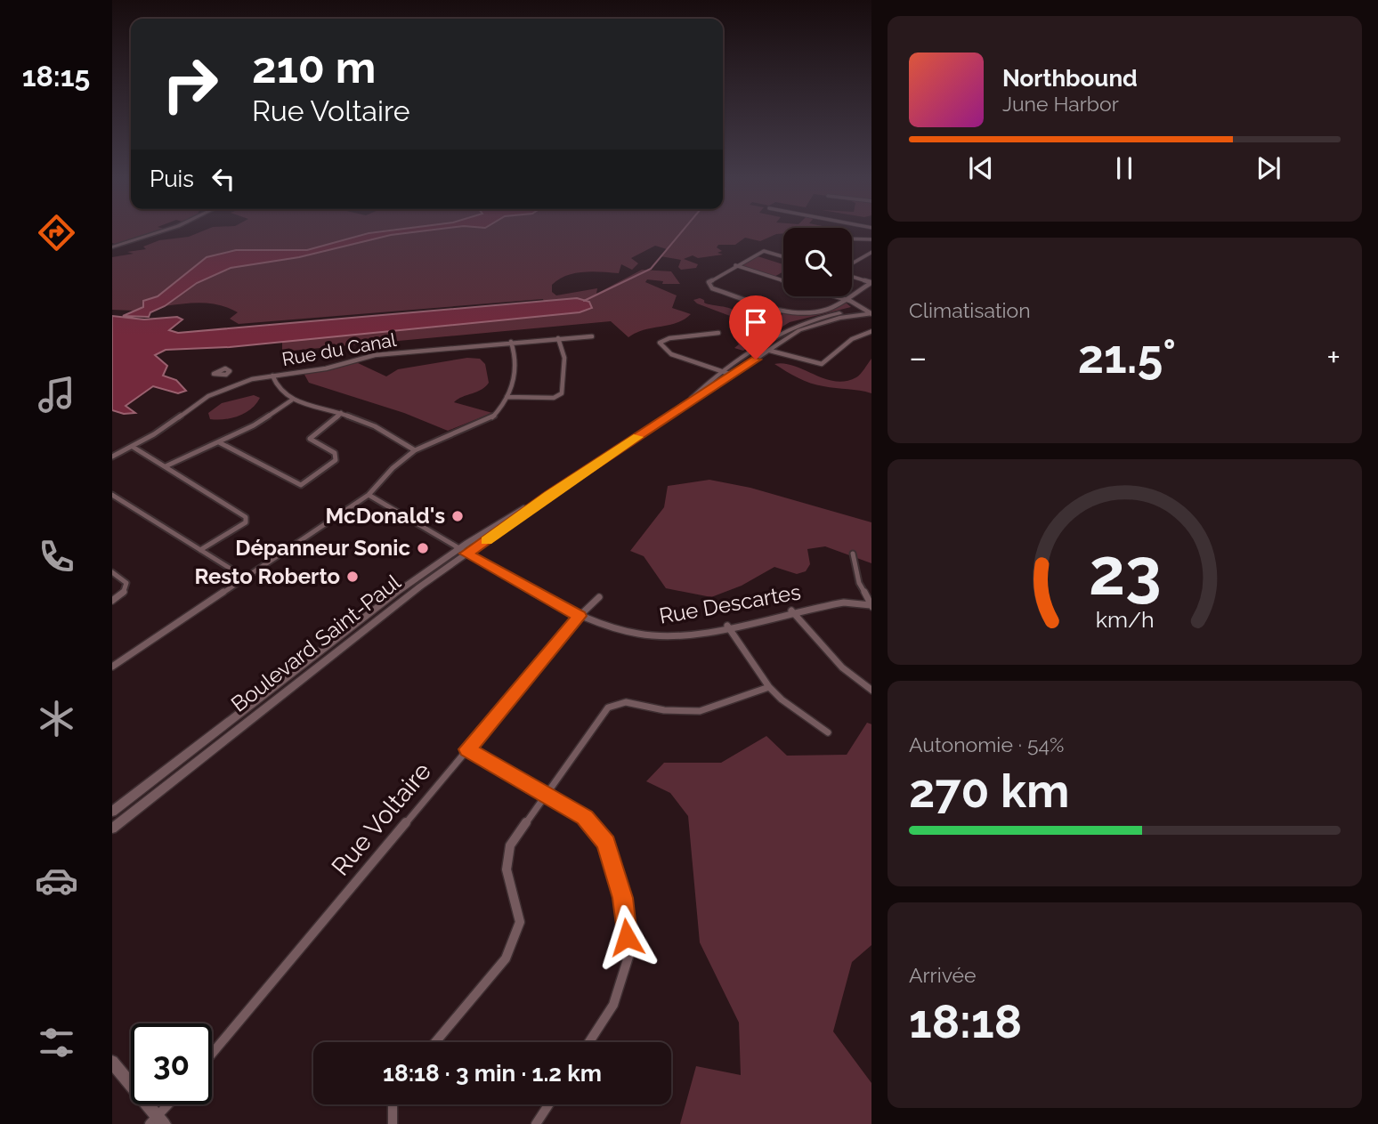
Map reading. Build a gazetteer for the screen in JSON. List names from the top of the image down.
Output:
{
  "streets": {
    "main road": ["Boulevard Saint-Paul"],
    "street": ["Rue du Canal", "Rue Descartes", "Rue Voltaire"]
  },
  "crossings": [
    ["Rue Descartes", "Boulevard Saint-Paul"],
    ["Rue Descartes", "Rue Voltaire"]
  ],
  "places": ["McDonald's", "Dépanneur Sonic", "Resto Roberto"],
  "page": {
    "tabs": "18:15",
    "turn": ["210 m", "Rue Voltaire"],
    "song": ["Northbound", "June Harbor"],
    "then": "Puis",
    "tile": [
      "Climatisation",
      ["Autonomie · 54%", "270 km"],
      ["Arrivée", "18:18"]
    ],
    "heat": ["−", "21.5°", "+"],
    "limit": "30",
    "trip": "18:18 · 3 min · 1.2 km",
    "gauge": ["23", "km/h"]
  }
}
